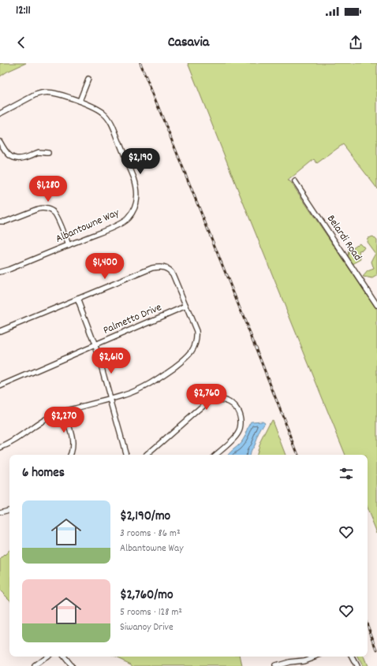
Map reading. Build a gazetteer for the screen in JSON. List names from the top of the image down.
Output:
{
  "streets": {
    "street": ["Albantowne Way", "Belardi Road", "Palmetto Drive"]
  },
  "page": {
    "status": "12:11",
    "header": "Casavia",
    "price": [
      "$2,190",
      "$1,280",
      "$1,400",
      "$2,610",
      "$2,760",
      "$2,270"
    ],
    "heading": "6 homes",
    "list": [
      {
        "name": "$2,190/mo",
        "note": "3 rooms · 86 m² · Albantowne Way"
      },
      {
        "name": "$2,760/mo",
        "note": "5 rooms · 128 m² · Siwanoy Drive"
      }
    ]
  }
}
